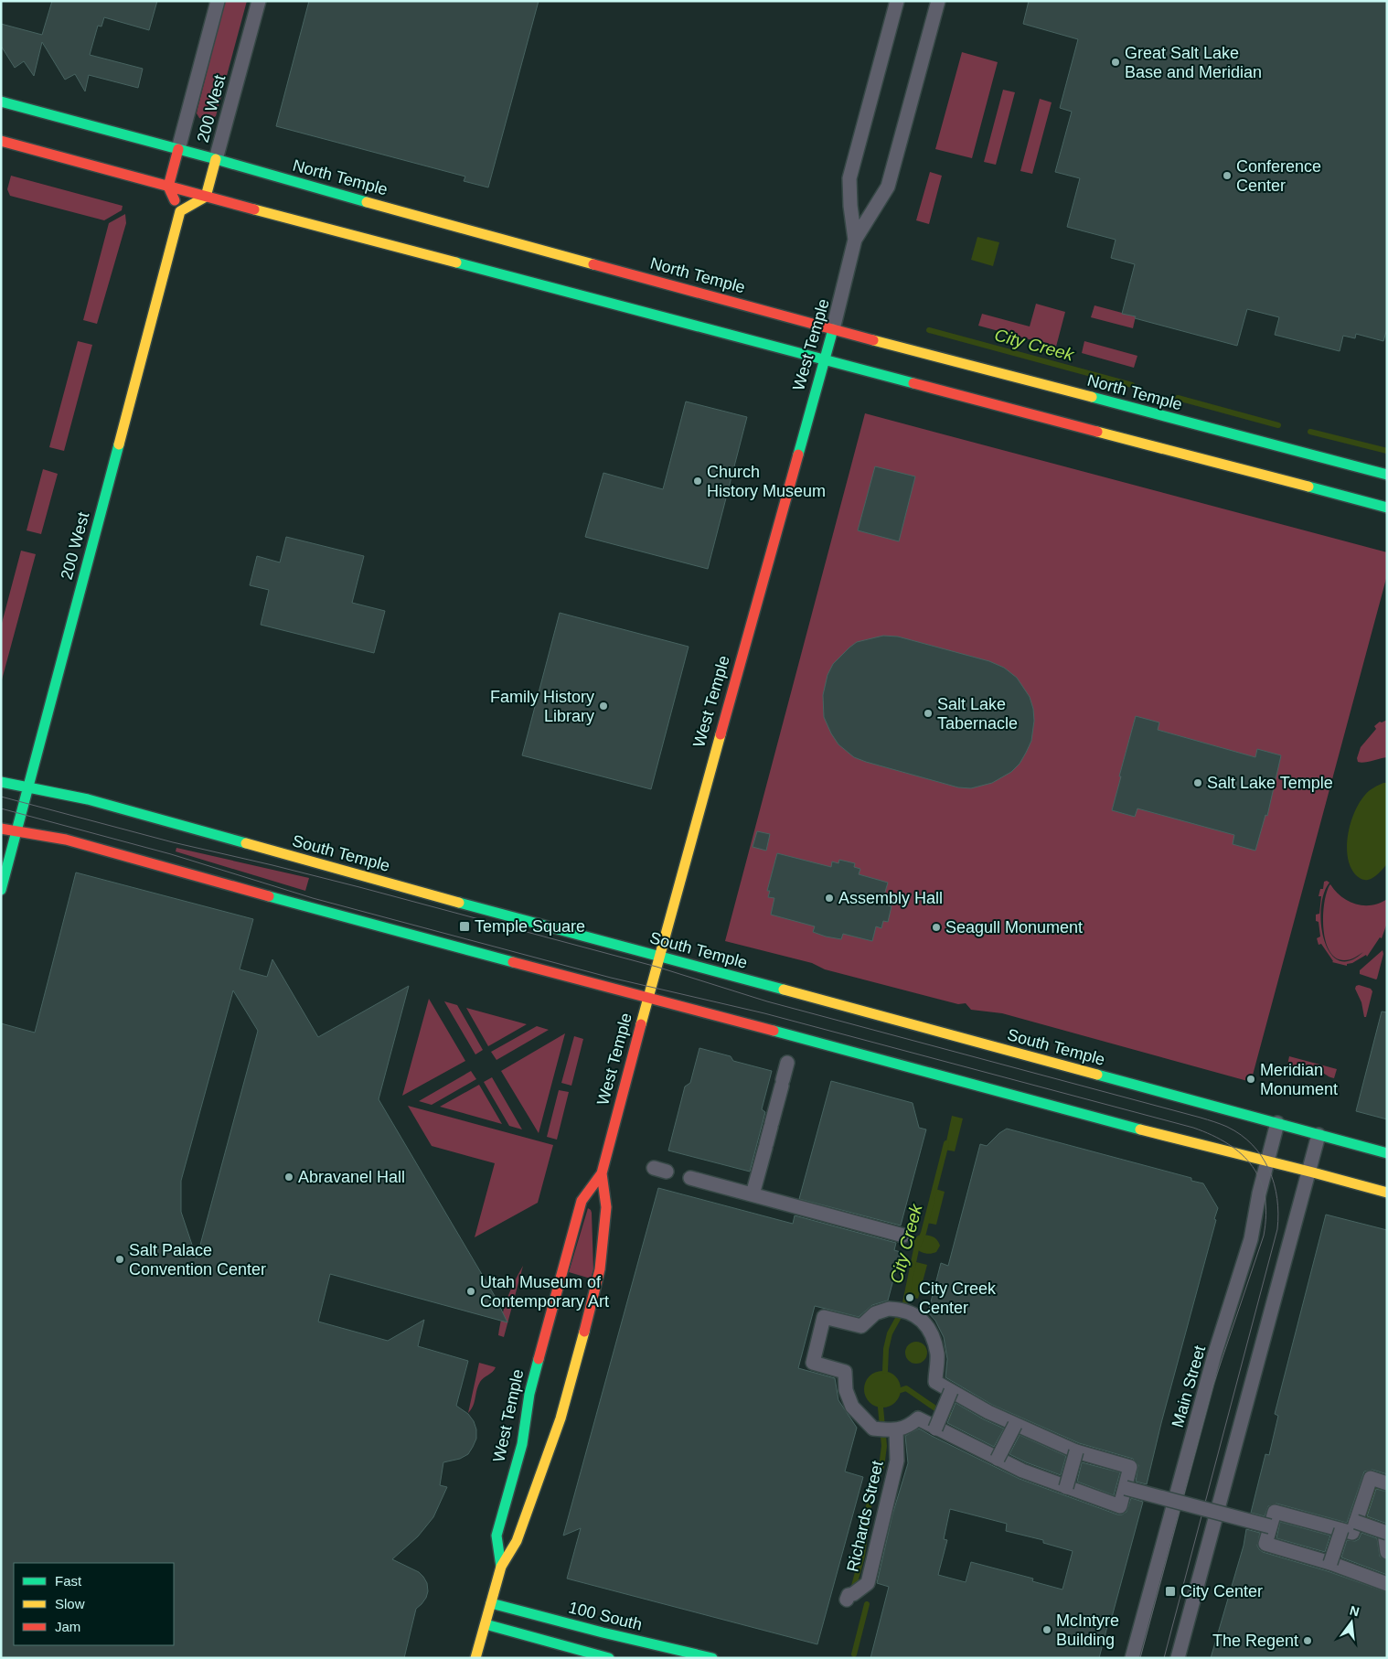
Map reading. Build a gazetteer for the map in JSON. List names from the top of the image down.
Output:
{
  "streets": {
    "main road": [
      "200 West",
      "North Temple",
      "West Temple",
      "South Temple",
      "100 South"
    ],
    "street": ["Main Street", "Richards Street"]
  },
  "crossings": [
    ["200 West", "North Temple"],
    ["200 West", "South Temple"],
    ["North Temple", "West Temple"],
    ["West Temple", "South Temple"],
    ["West Temple", "100 South"],
    ["South Temple", "Main Street"]
  ],
  "water": ["City Creek"],
  "places": {
    "other": [
      "Great Salt Lake Base and Meridian",
      "Conference Center",
      "Church History Museum",
      "Family History Library",
      "Salt Lake Tabernacle",
      "Salt Lake Temple",
      "Assembly Hall",
      "Seagull Monument",
      "Meridian Monument",
      "Abravanel Hall",
      "Salt Palace Convention Center",
      "Utah Museum of Contemporary Art",
      "City Creek Center",
      "McIntyre Building",
      "The Regent"
    ],
    "transit": ["Temple Square", "City Center"]
  },
  "legend": ["Fast", "Slow", "Jam"],
  "north": "top"
}
